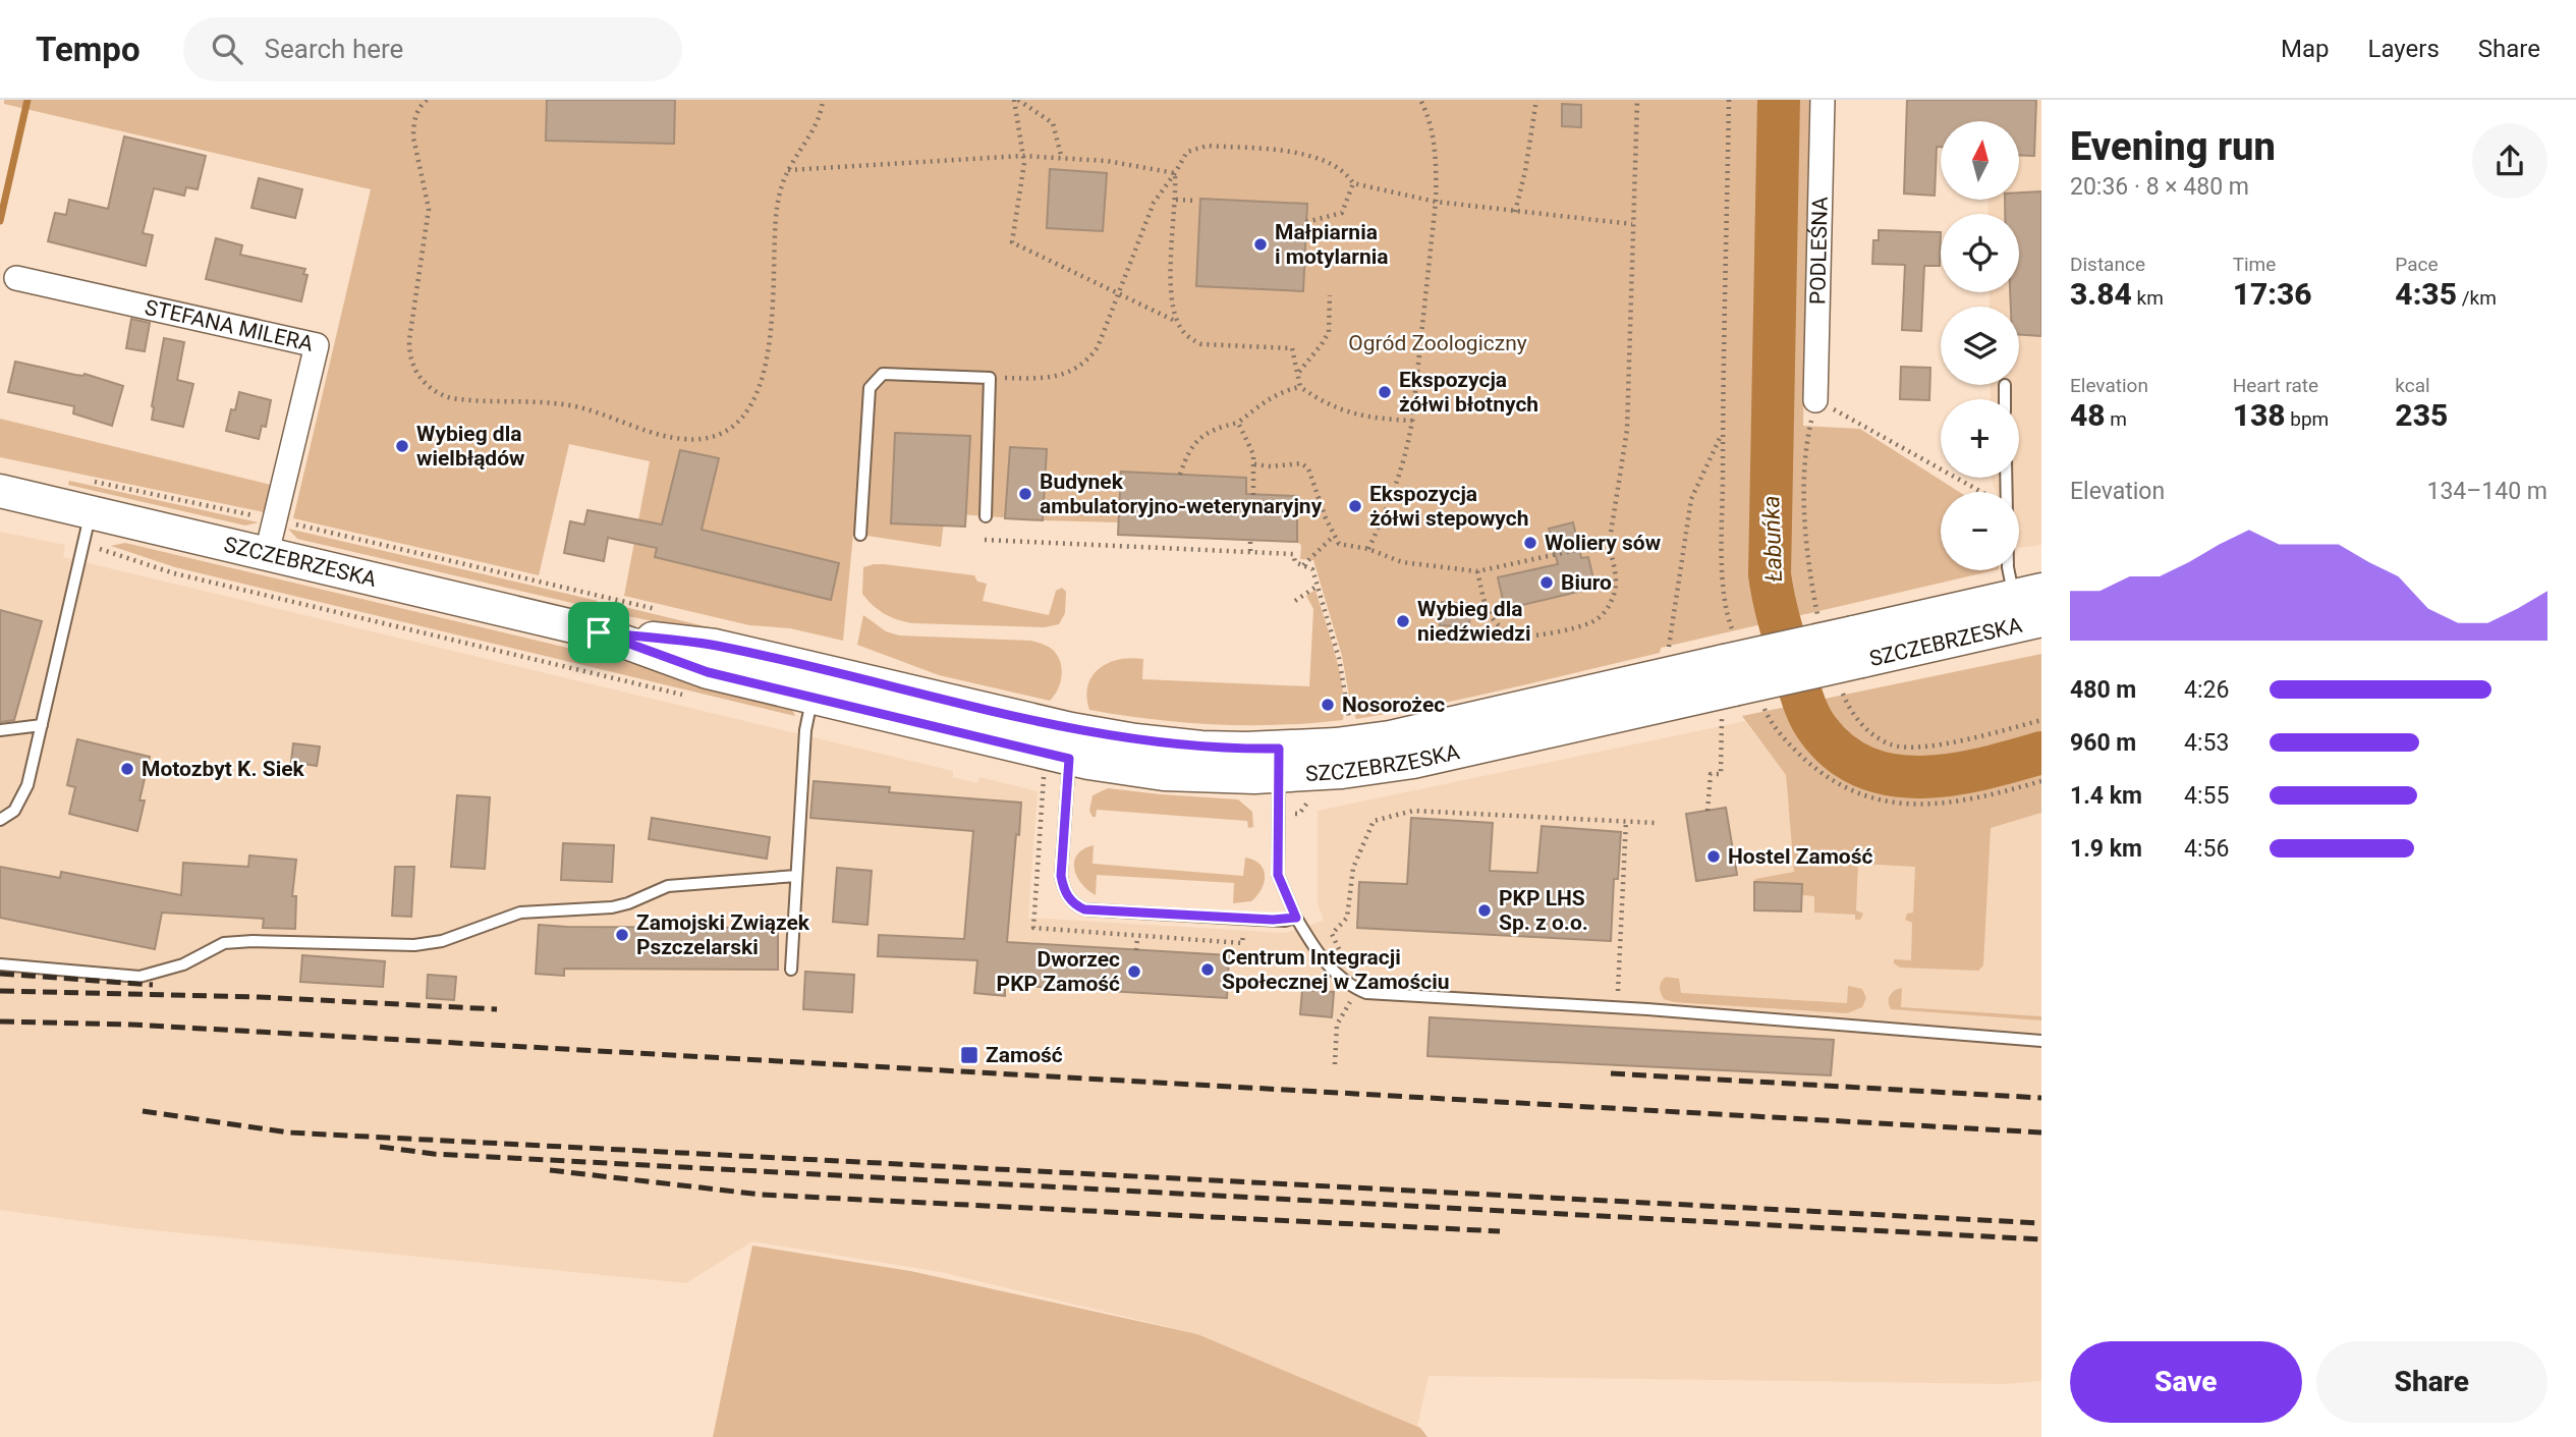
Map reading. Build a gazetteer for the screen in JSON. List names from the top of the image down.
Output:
{
  "streets": {
    "street": ["PODLEŚNA", "STEFANA MILERA", "SZCZEBRZESKA"]
  },
  "crossings": [
    ["STEFANA MILERA", "SZCZEBRZESKA"]
  ],
  "water": ["Łabuńka"],
  "parks": ["Ogród Zoologiczny"],
  "places": {
    "other": [
      "Małpiarnia i motylarnia",
      "Ekspozycja żółwi błotnych",
      "Wybieg dla wielbłądów",
      "Budynek ambulatoryjno-weterynaryjny",
      "Ekspozycja żółwi stepowych",
      "Woliery sów",
      "Biuro",
      "Wybieg dla niedźwiedzi",
      "Nosorożec",
      "Motozbyt K. Siek",
      "Hostel Zamość",
      "PKP LHS Sp. z o.o.",
      "Zamojski Związek Pszczelarski",
      "Centrum Integracji Społecznej w Zamościu",
      "Dworzec PKP Zamość"
    ],
    "transit": ["Zamość"]
  },
  "north": "top",
  "page": {
    "header": "Tempo",
    "search": "Search here",
    "nav": ["Map", "Layers", "Share"],
    "heading": ["Evening run", "20:36 · 8 × 480 m"],
    "map_buttons": ["+", "−"],
    "stats": [
      ["Distance", "3.84 km"],
      ["Time", "17:36"],
      ["Pace", "4:35 /km"],
      ["Elevation", "48 m"],
      ["Heart rate", "138 bpm"],
      ["kcal", "235"]
    ],
    "chart": ["Elevation", "134–140 m"],
    "list": [
      {
        "name": "480 m",
        "note": "4:26"
      },
      {
        "name": "960 m",
        "note": "4:53"
      },
      {
        "name": "1.4 km",
        "note": "4:55"
      },
      {
        "name": "1.9 km",
        "note": "4:56"
      }
    ],
    "buttons": ["Save", "Share"]
  }
}
